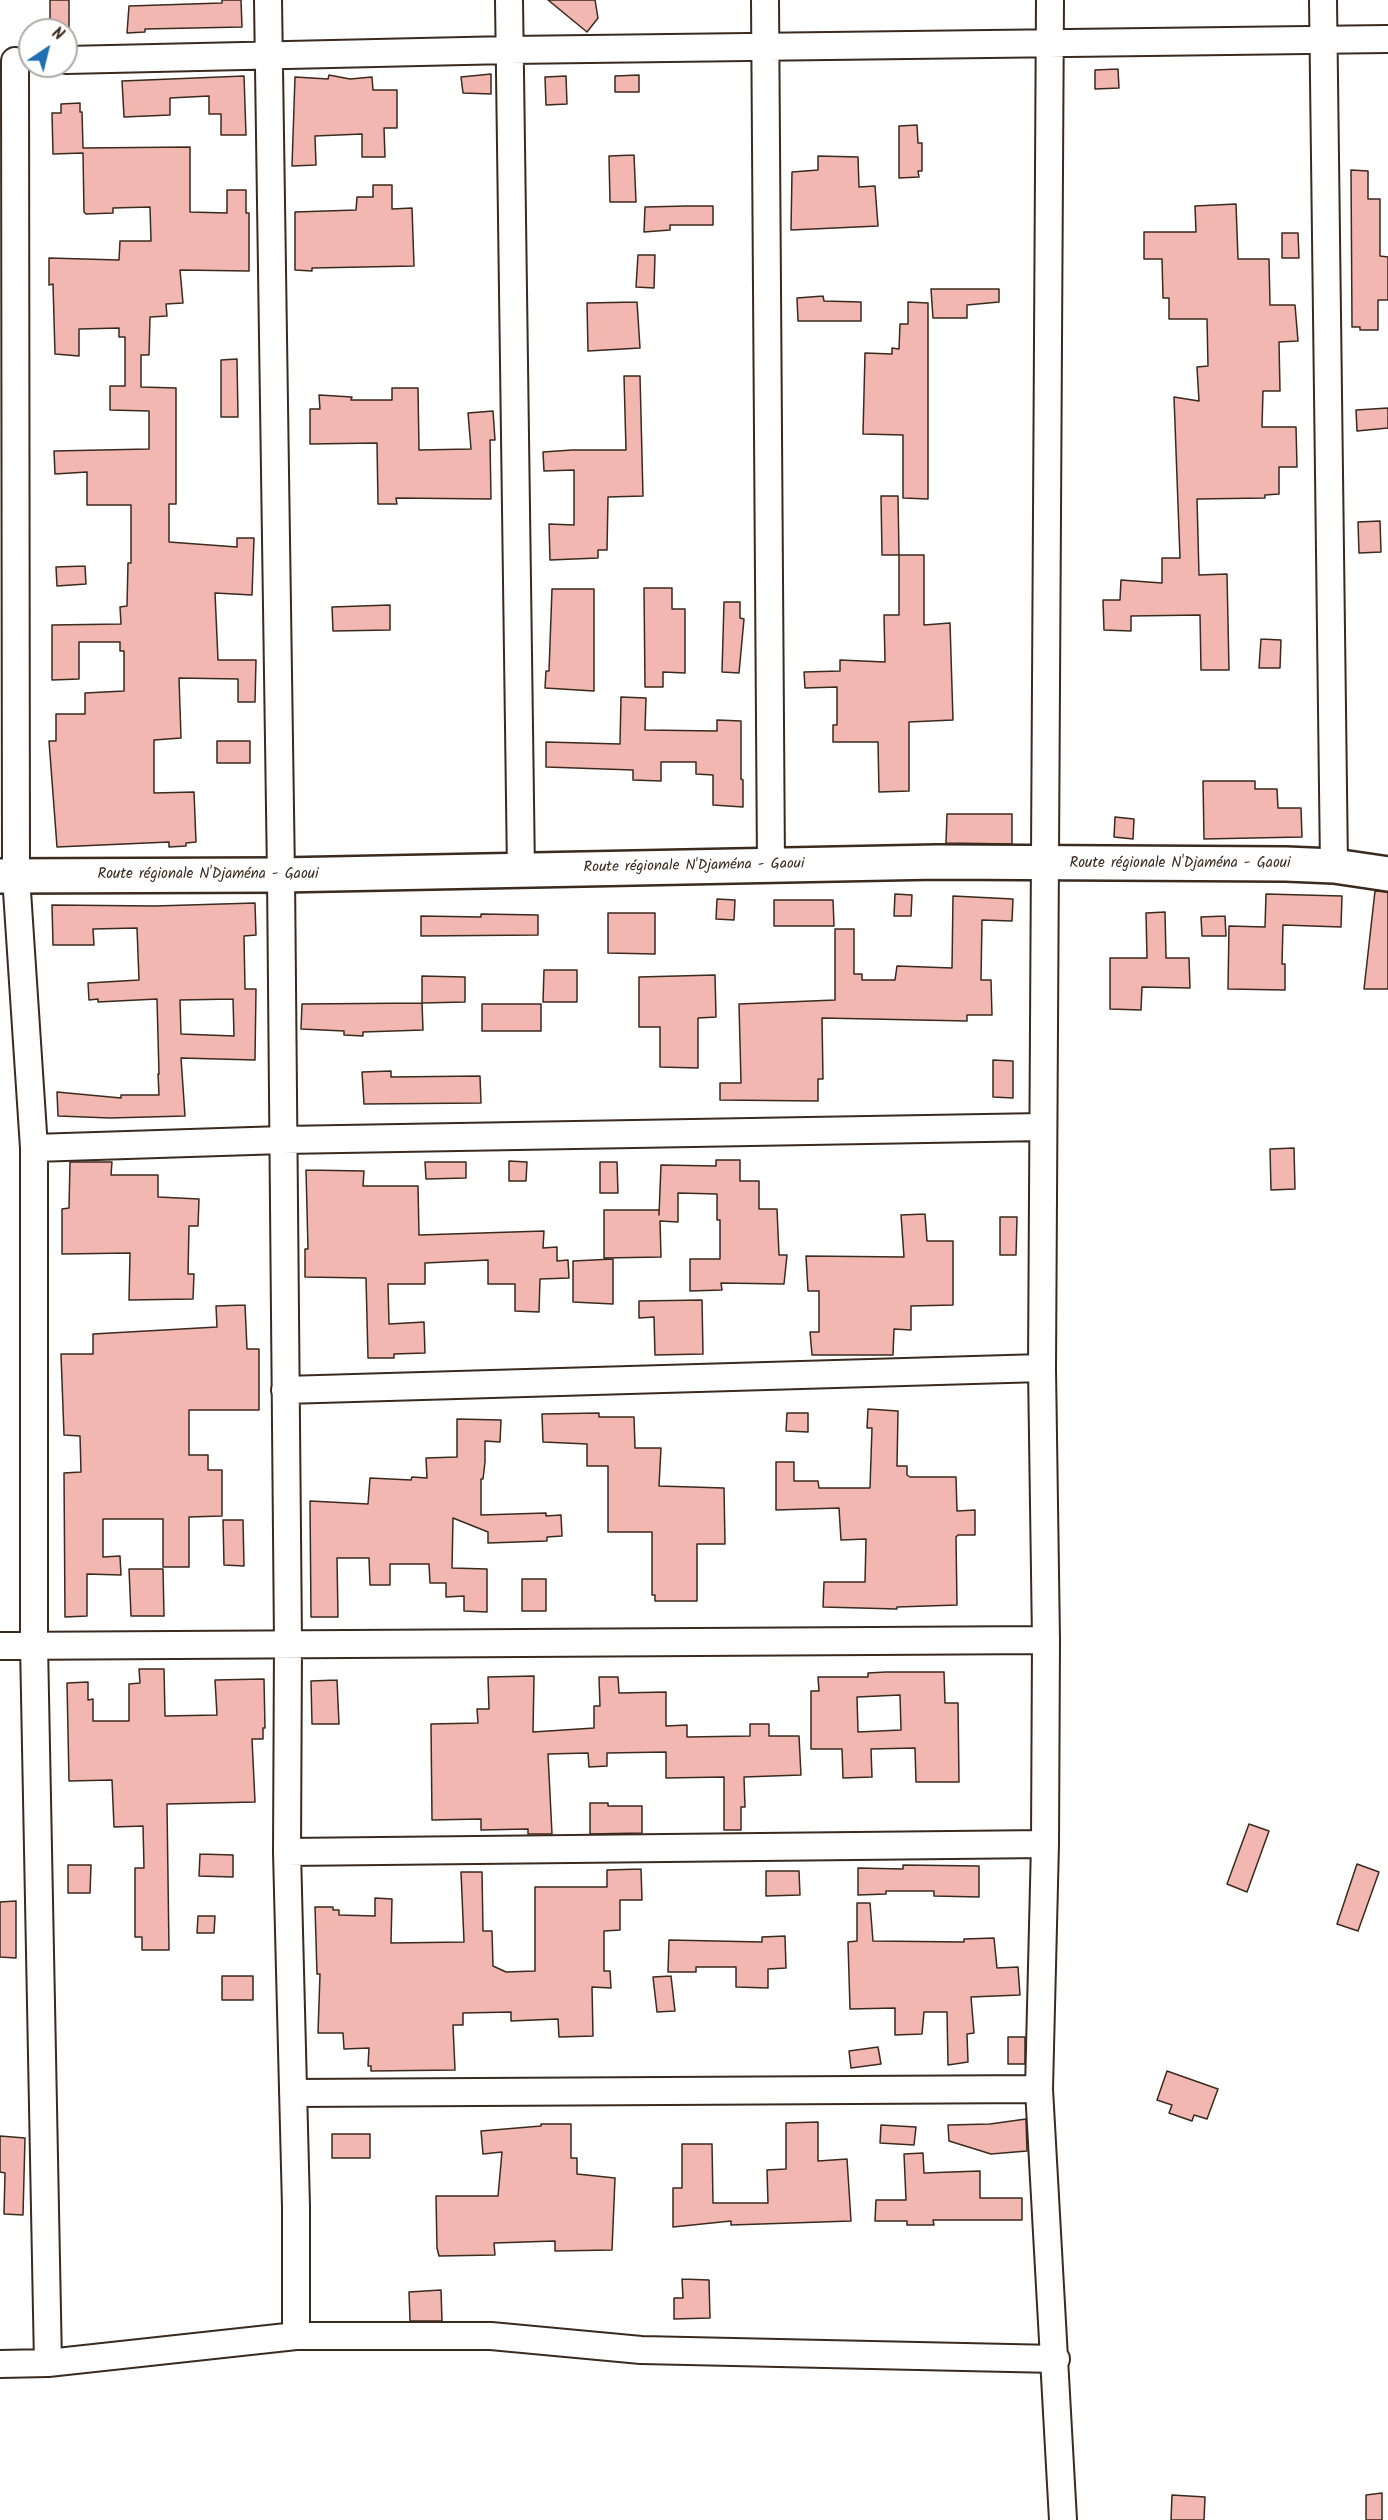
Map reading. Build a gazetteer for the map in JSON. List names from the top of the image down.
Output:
{
  "streets": {
    "street": ["Route régionale N'Djaména - Gaoui"]
  },
  "north": "top right"
}
